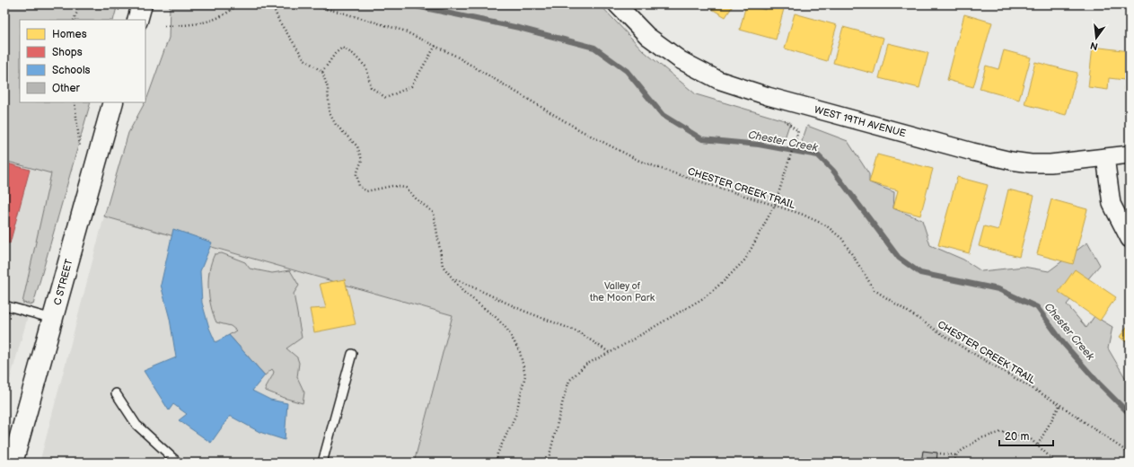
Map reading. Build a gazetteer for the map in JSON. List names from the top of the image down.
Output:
{
  "streets": {
    "main road": ["C STREET"],
    "street": ["WEST 19TH AVENUE"],
    "path": ["CHESTER CREEK TRAIL"]
  },
  "water": ["Chester Creek"],
  "parks": ["Valley of the Moon Park"],
  "legend": [
    "Homes",
    "Shops",
    "Schools",
    "Other"
  ],
  "scale_bar": "20 m",
  "north": "bottom"
}
